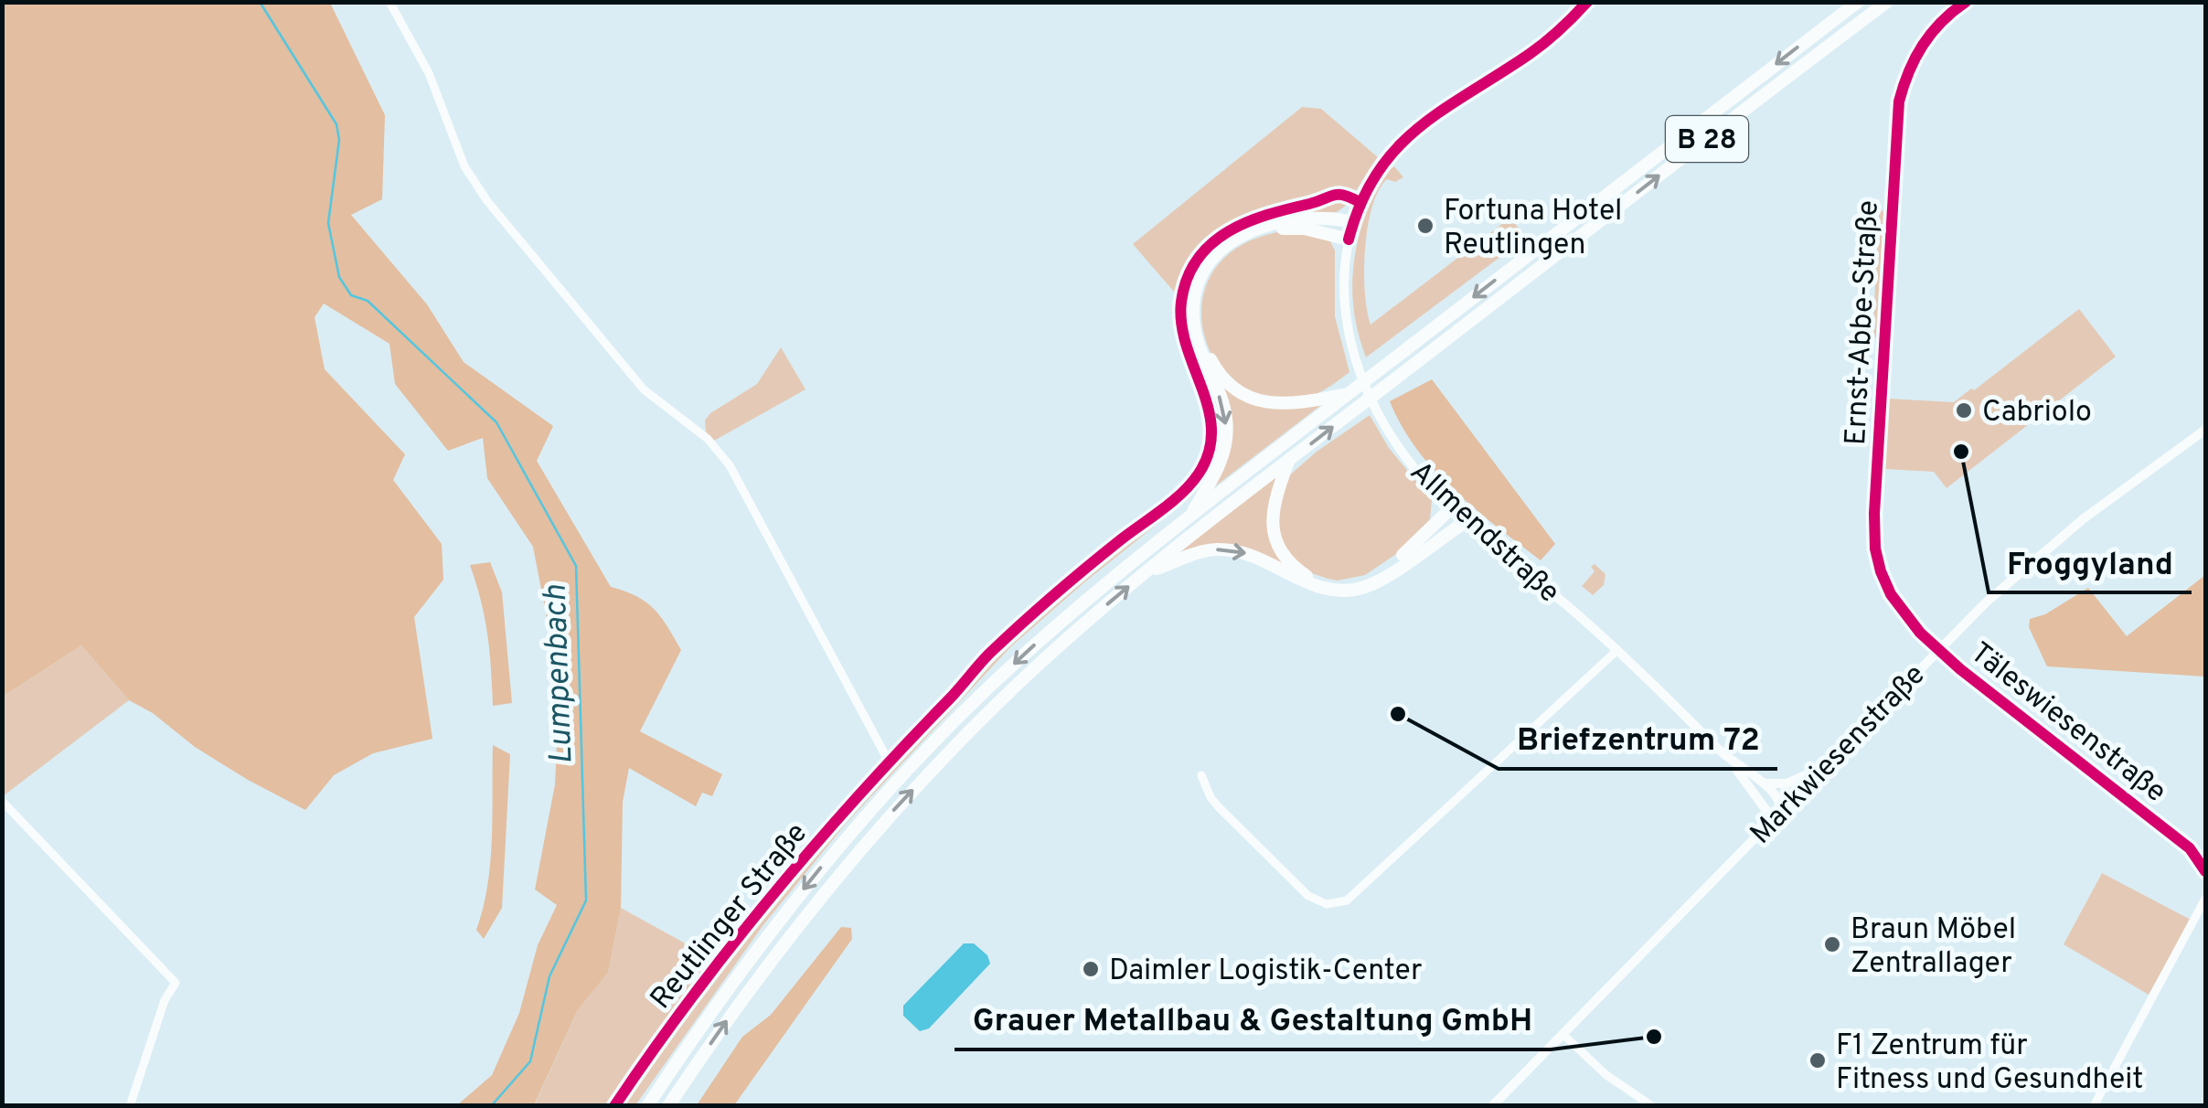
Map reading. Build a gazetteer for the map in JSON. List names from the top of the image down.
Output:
{
  "streets": {
    "highway": ["B 28"],
    "street": [
      "Ernst-Abbe-Straße",
      "Allmendstraße",
      "Täleswiesenstraße",
      "Markwiesenstraße",
      "Reutlinger Straße"
    ]
  },
  "crossings": [
    ["Ernst-Abbe-Straße", "Täleswiesenstraße"],
    ["Ernst-Abbe-Straße", "Markwiesenstraße"],
    ["Allmendstraße", "Markwiesenstraße"],
    ["Täleswiesenstraße", "Markwiesenstraße"]
  ],
  "water": ["Lumpenbach"],
  "places": [
    "Fortuna Hotel Reutlingen",
    "Cabriolo",
    "Froggyland",
    "Briefzentrum 72",
    "Braun Möbel Zentrallager",
    "Daimler Logistik-Center",
    "Grauer Metallbau & Gestaltung GmbH",
    "F1 Zentrum für Fitness und Gesundheit"
  ]
}
